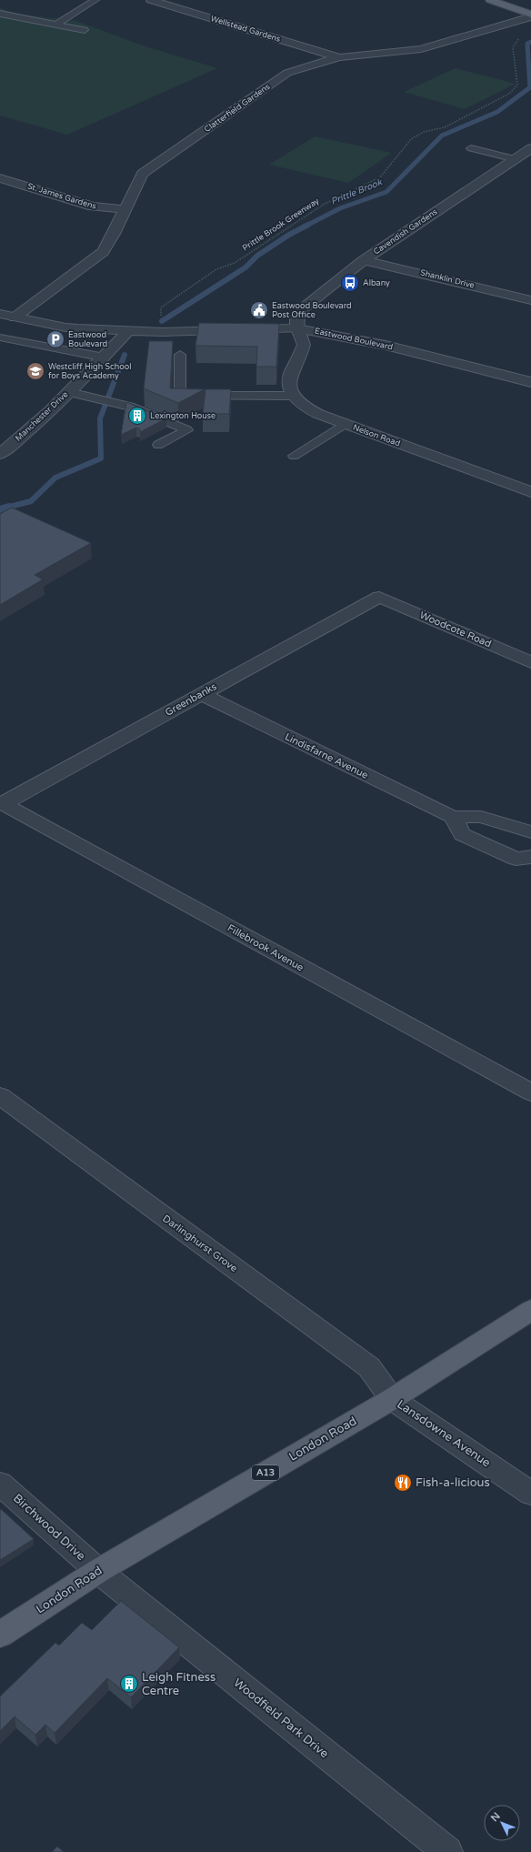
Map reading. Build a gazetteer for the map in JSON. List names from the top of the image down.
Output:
{
  "streets": {
    "main road": ["London Road", "A13"],
    "street": [
      "Wellstead Gardens",
      "Clatterfield Gardens",
      "St. James Gardens",
      "Cavendish Gardens",
      "Shanklin Drive",
      "Eastwood Boulevard",
      "Manchester Drive",
      "Nelson Road",
      "Woodcote Road",
      "Greenbanks",
      "Lindisfarne Avenue",
      "Fillebrook Avenue",
      "Darlinghurst Grove",
      "Lansdowne Avenue",
      "Birchwood Drive",
      "Woodfield Park Drive"
    ],
    "path": ["Prittle Brook Greenway"]
  },
  "crossings": [
    ["Wellstead Gardens", "Clatterfield Gardens"],
    ["Clatterfield Gardens", "St. James Gardens"],
    ["Clatterfield Gardens", "Eastwood Boulevard"],
    ["Prittle Brook Greenway", "Eastwood Boulevard"],
    ["Cavendish Gardens", "Shanklin Drive"],
    ["Cavendish Gardens", "Eastwood Boulevard"],
    ["Eastwood Boulevard", "Manchester Drive"],
    ["Woodcote Road", "Greenbanks"],
    ["Greenbanks", "Lindisfarne Avenue"],
    ["Greenbanks", "Fillebrook Avenue"],
    ["Darlinghurst Grove", "Lansdowne Avenue"],
    ["Darlinghurst Grove", "London Road"],
    ["Lansdowne Avenue", "London Road"],
    ["London Road", "Birchwood Drive"],
    ["London Road", "Woodfield Park Drive"],
    ["Birchwood Drive", "Woodfield Park Drive"]
  ],
  "water": ["Prittle Brook"],
  "places": {
    "bus stop": ["Albany"],
    "public building": ["Eastwood Boulevard Post Office"],
    "parking": ["Eastwood Boulevard"],
    "school or university": ["Westcliff High School for Boys Academy"],
    "building": ["Lexington House", "Leigh Fitness Centre"],
    "restaurant": ["Fish-a-licious"]
  },
  "north": "top left"
}
